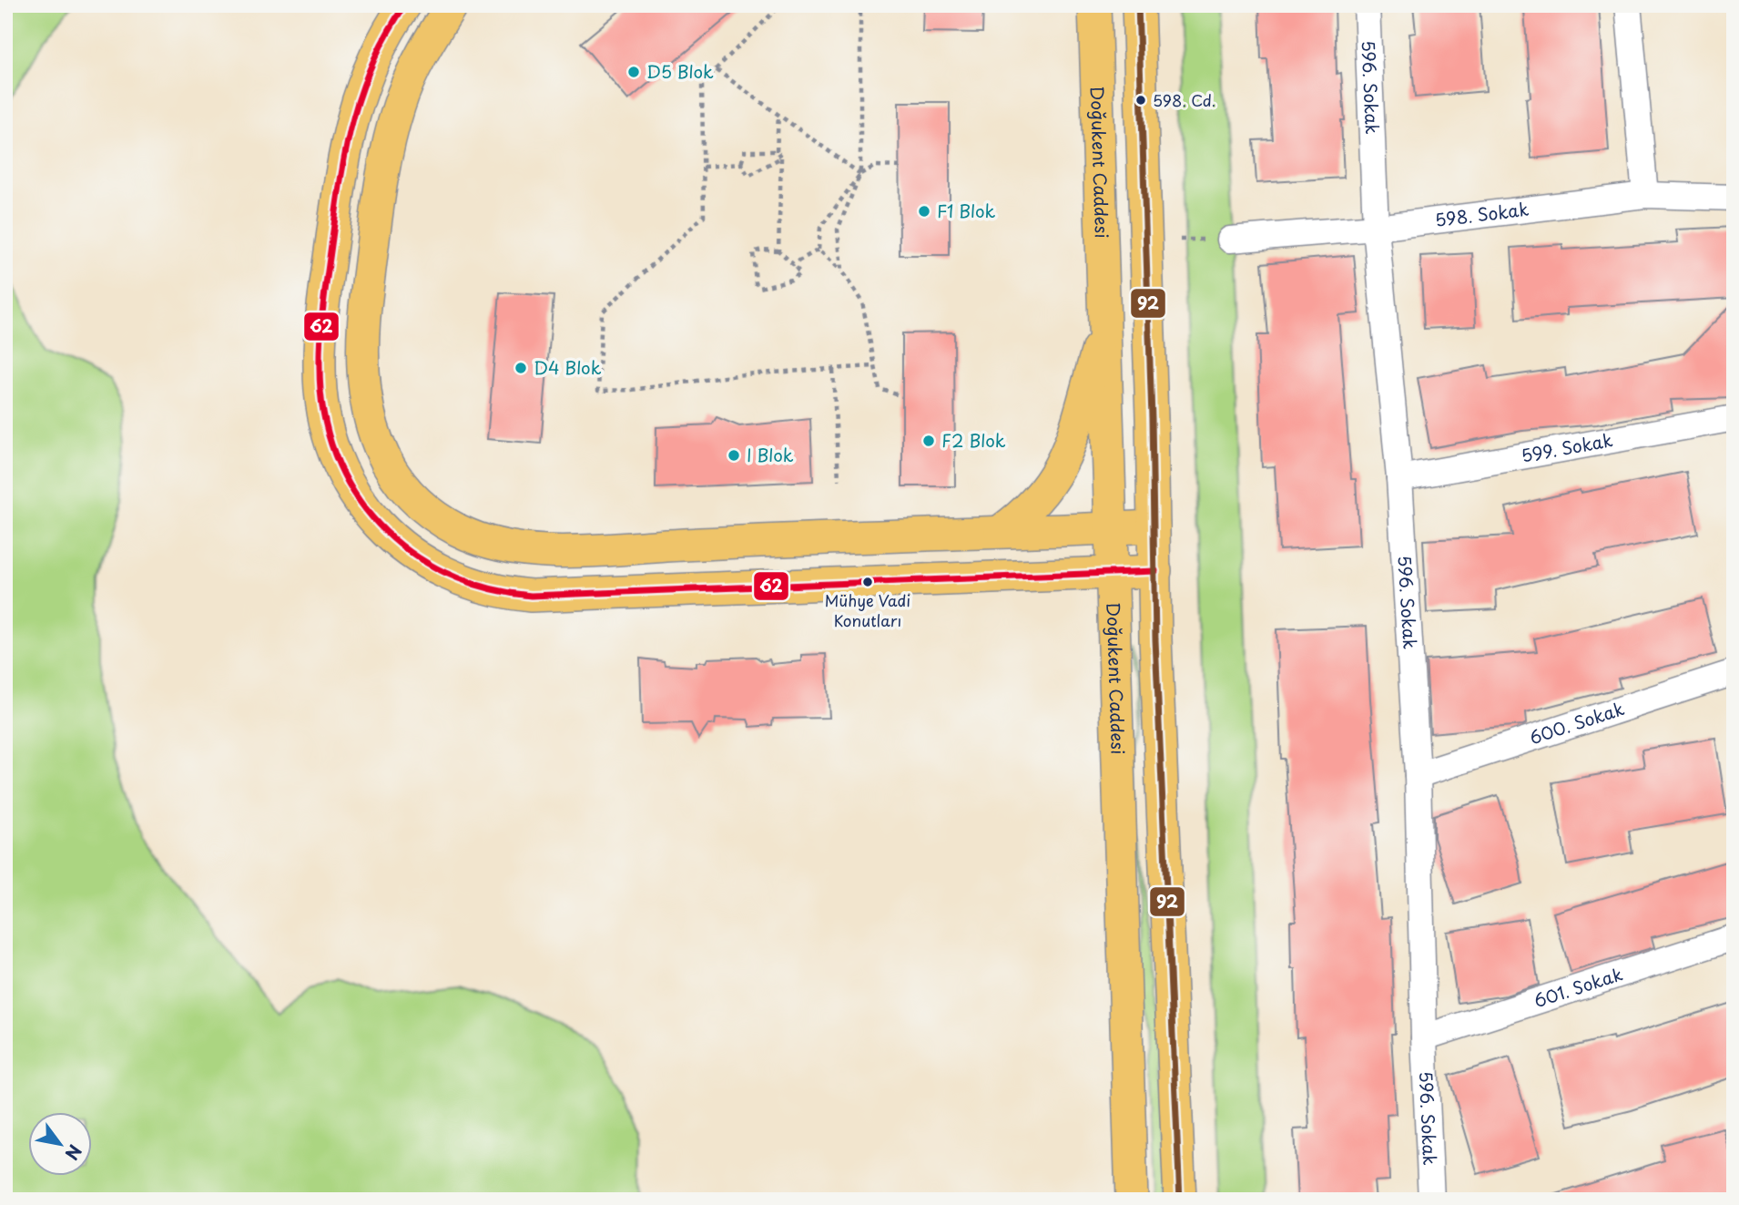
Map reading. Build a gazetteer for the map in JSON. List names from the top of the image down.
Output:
{
  "streets": {
    "main road": ["Doğukent Caddesi"],
    "street": [
      "596. Sokak",
      "598. Sokak",
      "599. Sokak",
      "600. Sokak",
      "601. Sokak"
    ]
  },
  "crossings": [
    ["596. Sokak", "598. Sokak"],
    ["596. Sokak", "599. Sokak"],
    ["596. Sokak", "600. Sokak"],
    ["596. Sokak", "601. Sokak"]
  ],
  "places": [
    "D5 Blok",
    "598. Cd.",
    "F1 Blok",
    "D4 Blok",
    "F2 Blok",
    "I Blok",
    "Mühye Vadi Konutları"
  ],
  "lines": ["transit line 62", "transit line 92"],
  "north": "bottom right"
}
